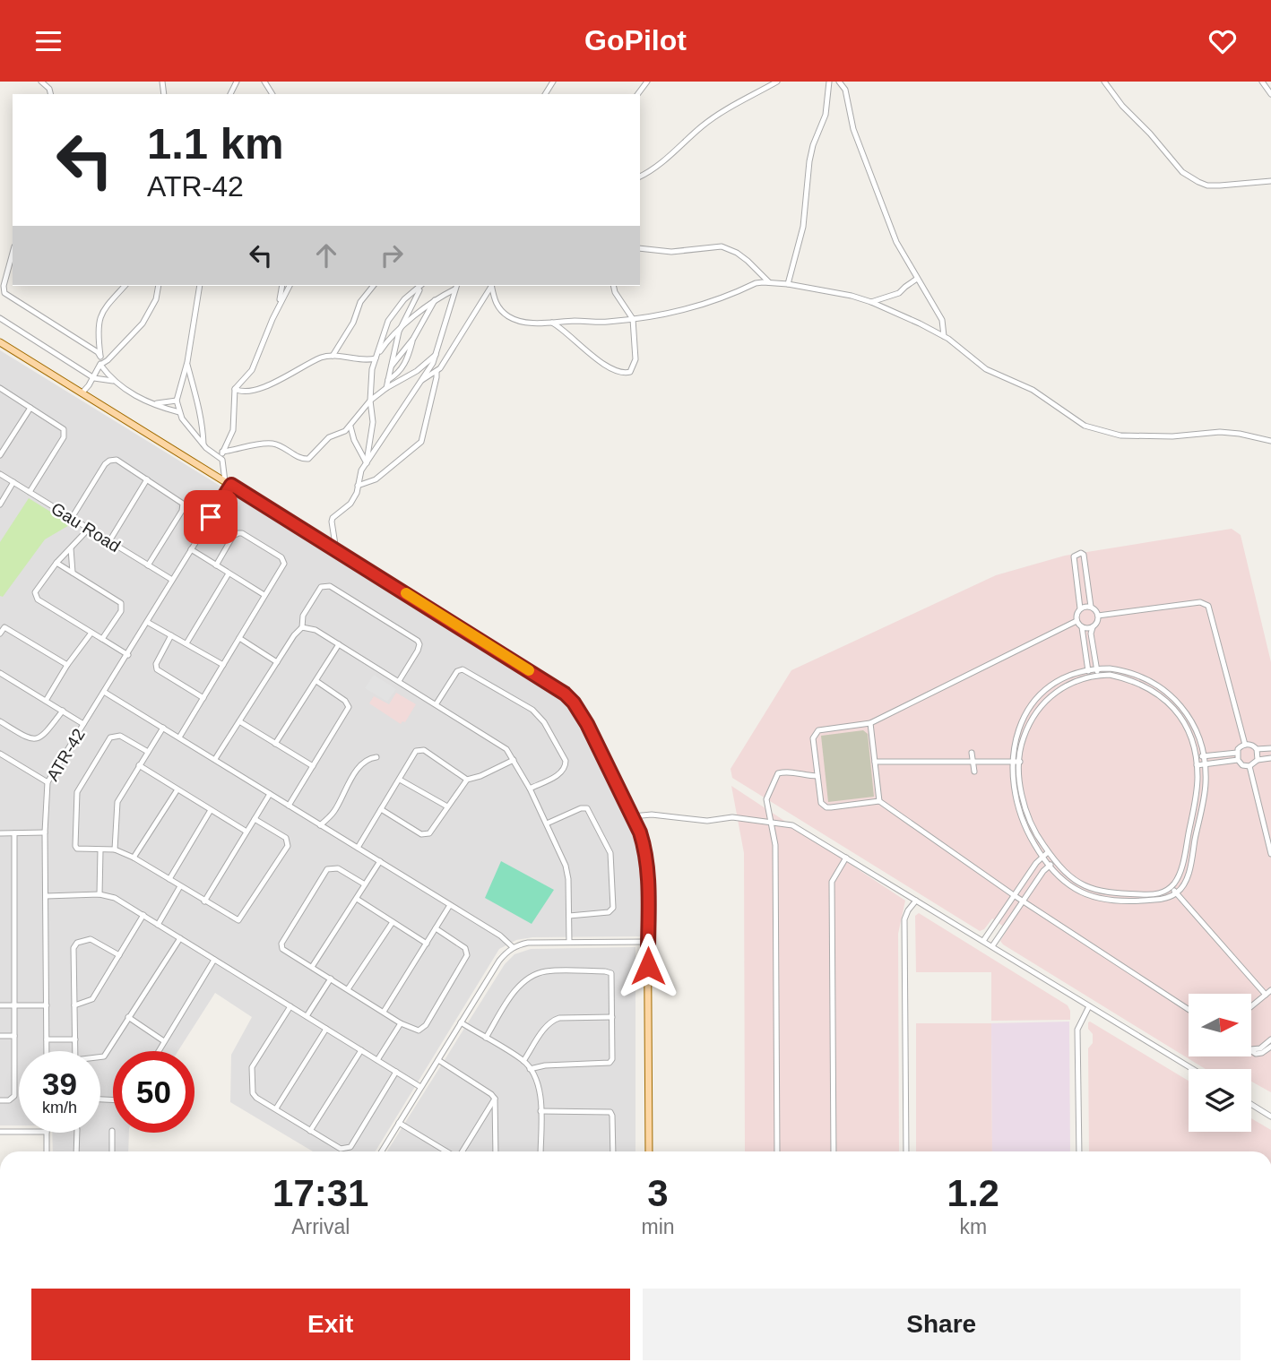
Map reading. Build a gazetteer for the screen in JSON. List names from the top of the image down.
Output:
{
  "streets": {
    "street": ["Gau Road", "ATR-42"]
  },
  "crossings": [
    ["Gau Road", "ATR-42"]
  ],
  "north": "right",
  "page": {
    "header": "GoPilot",
    "turn": ["1.1 km", "ATR-42"],
    "speed": "39 km/h",
    "limit": "50",
    "eta": [
      "17:31",
      "Arrival",
      "3",
      "min",
      "1.2",
      "km"
    ],
    "buttons": ["Exit", "Share"]
  }
}
